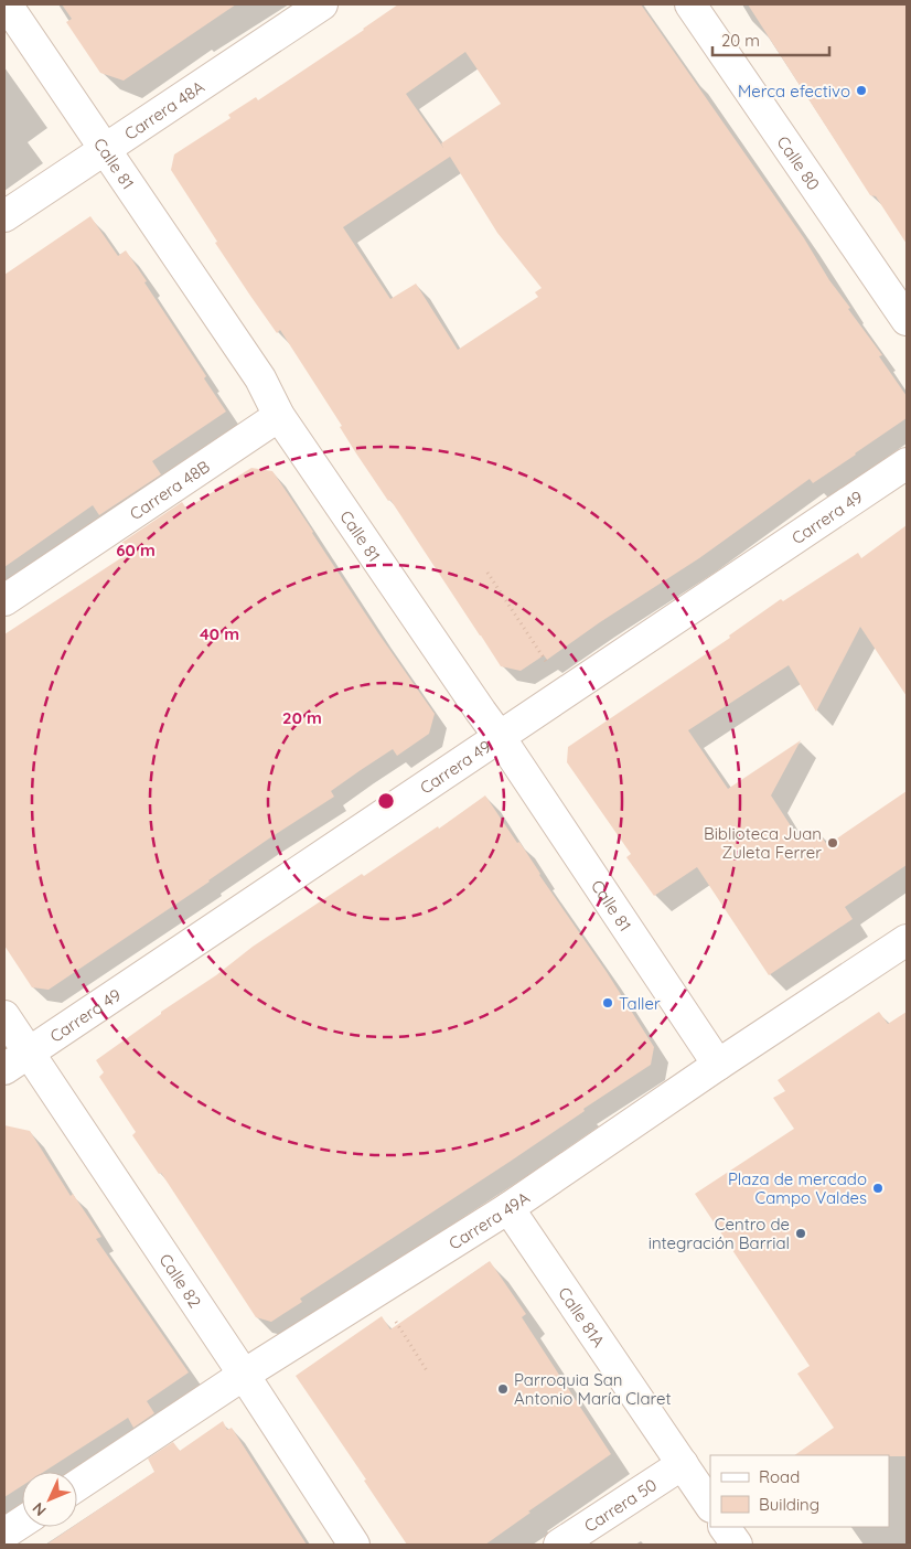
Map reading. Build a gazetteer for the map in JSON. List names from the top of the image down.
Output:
{
  "streets": {
    "street": [
      "Carrera 48A",
      "Calle 80",
      "Calle 81",
      "Carrera 48B",
      "Carrera 49",
      "Carrera 49A",
      "Calle 82",
      "Calle 81A",
      "Carrera 50"
    ]
  },
  "crossings": [
    ["Carrera 48A", "Calle 81"],
    ["Calle 81", "Carrera 48B"],
    ["Calle 81", "Carrera 49"],
    ["Calle 81", "Carrera 49A"],
    ["Carrera 49", "Calle 82"],
    ["Carrera 49A", "Calle 82"],
    ["Carrera 49A", "Calle 81A"],
    ["Calle 81A", "Carrera 50"]
  ],
  "places": [
    "Merca efectivo",
    "Biblioteca Juan Zuleta Ferrer",
    "Taller",
    "Plaza de mercado Campo Valdes",
    "Centro de integración Barrial",
    "Parroquia San Antonio María Claret"
  ],
  "legend": ["Road", "Building"],
  "scale_bar": "20 m",
  "north": "bottom left",
  "rings": ["60 m", "40 m", "20 m"]
}
